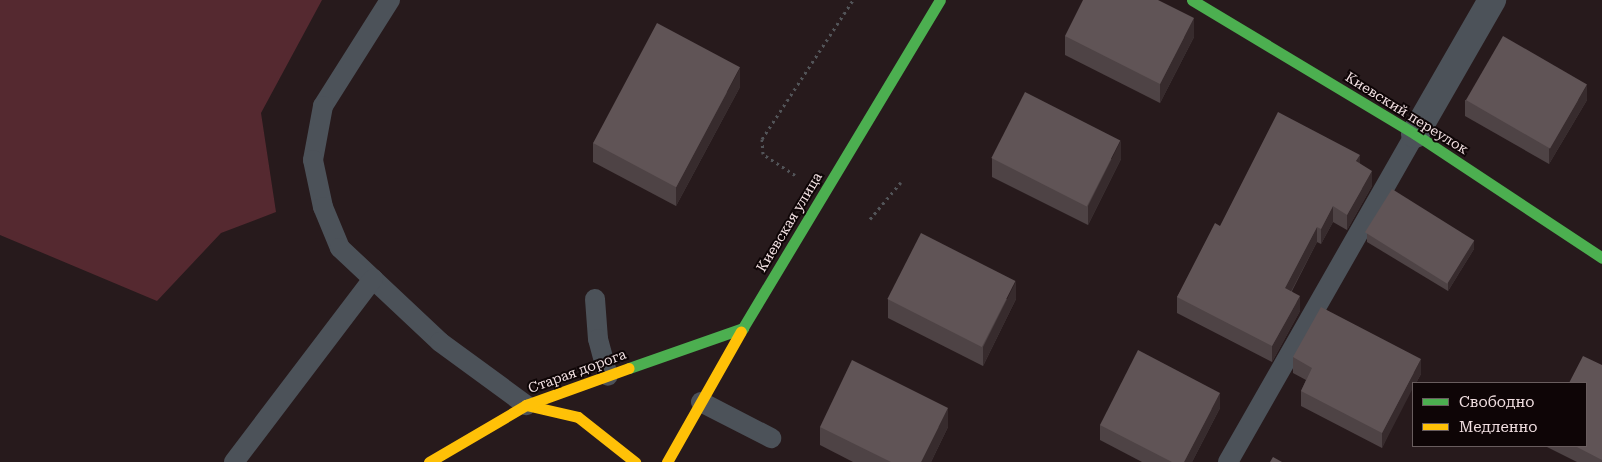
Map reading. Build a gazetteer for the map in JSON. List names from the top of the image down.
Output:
{
  "streets": {
    "street": ["Киевский переулок", "Киевская улица", "Старая дорога"]
  },
  "crossings": [
    ["Киевская улица", "Старая дорога"]
  ],
  "legend": ["Свободно", "Медленно"]
}
